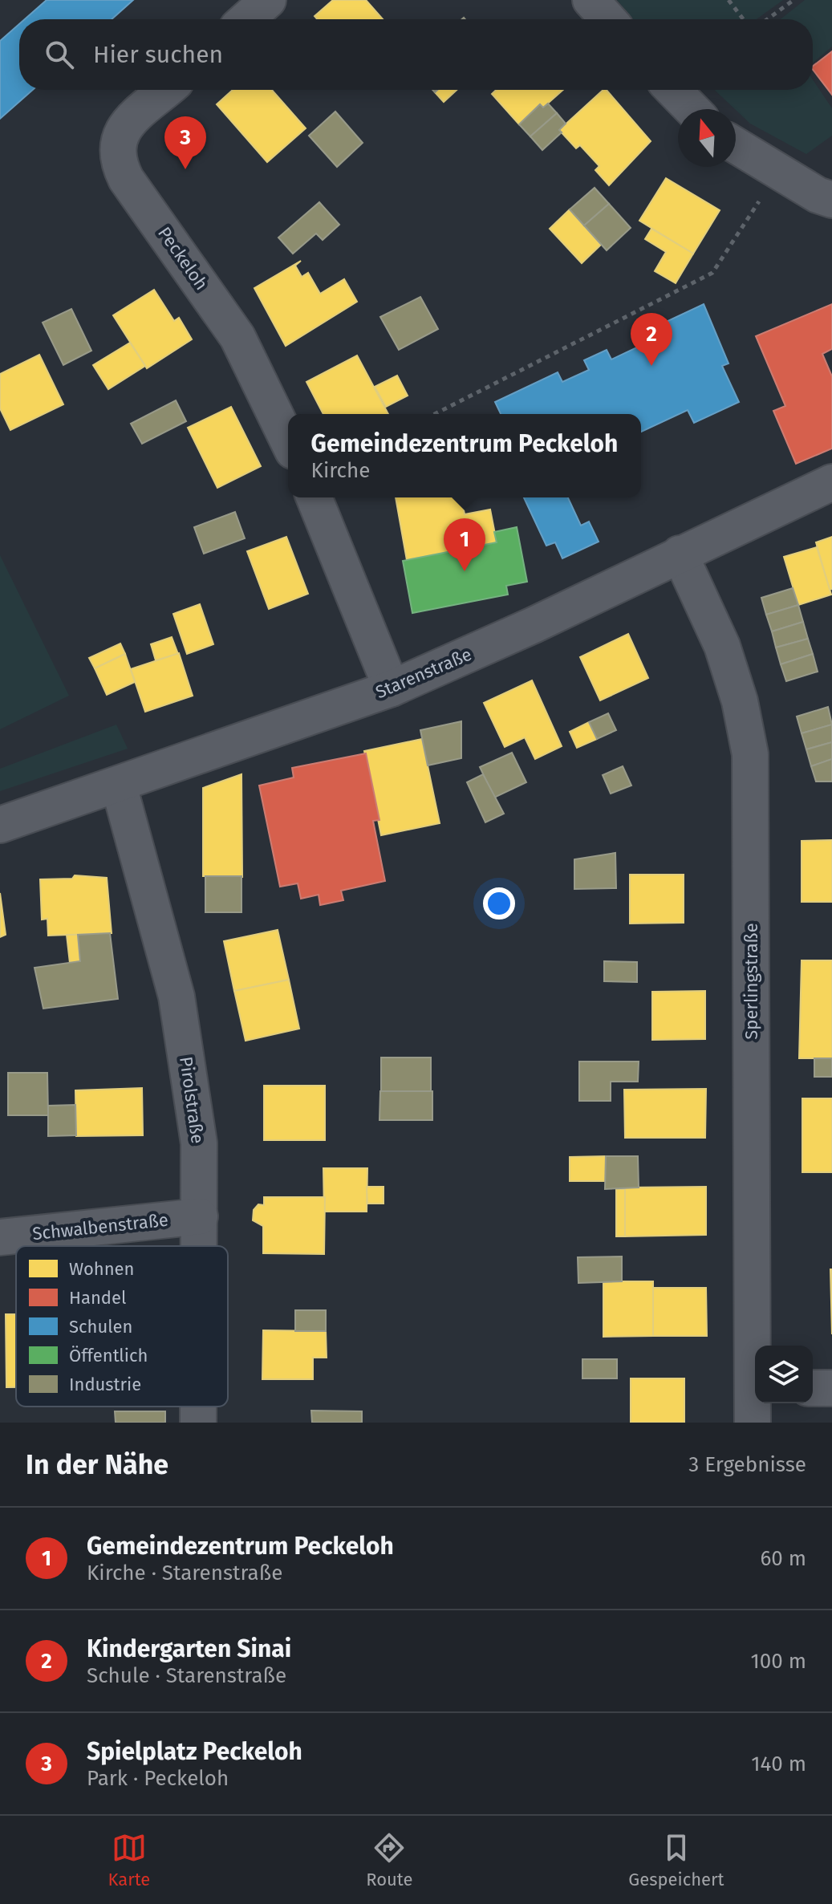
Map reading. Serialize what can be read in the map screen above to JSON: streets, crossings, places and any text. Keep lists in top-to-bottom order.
{
  "streets": {
    "street": [
      "Peckeloh",
      "Starenstraße",
      "Sperlingstraße",
      "Pirolstraße",
      "Schwalbenstraße"
    ]
  },
  "crossings": [
    ["Starenstraße", "Sperlingstraße"],
    ["Starenstraße", "Pirolstraße"],
    ["Pirolstraße", "Schwalbenstraße"]
  ],
  "legend": [
    "Wohnen",
    "Handel",
    "Schulen",
    "Öffentlich",
    "Industrie"
  ],
  "north": "top",
  "page": {
    "search": "Hier suchen",
    "pins": ["3", "2", "1"],
    "popup": ["Gemeindezentrum Peckeloh", "Kirche"],
    "heading": ["In der Nähe", "3 Ergebnisse"],
    "list": [
      {
        "mark": "1",
        "name": "Gemeindezentrum Peckeloh",
        "note": "Kirche · Starenstraße",
        "value": "60 m"
      },
      {
        "mark": "2",
        "name": "Kindergarten Sinai",
        "note": "Schule · Starenstraße",
        "value": "100 m"
      },
      {
        "mark": "3",
        "name": "Spielplatz Peckeloh",
        "note": "Park · Peckeloh",
        "value": "140 m"
      }
    ],
    "nav": ["Karte", "Route", "Gespeichert"]
  }
}
